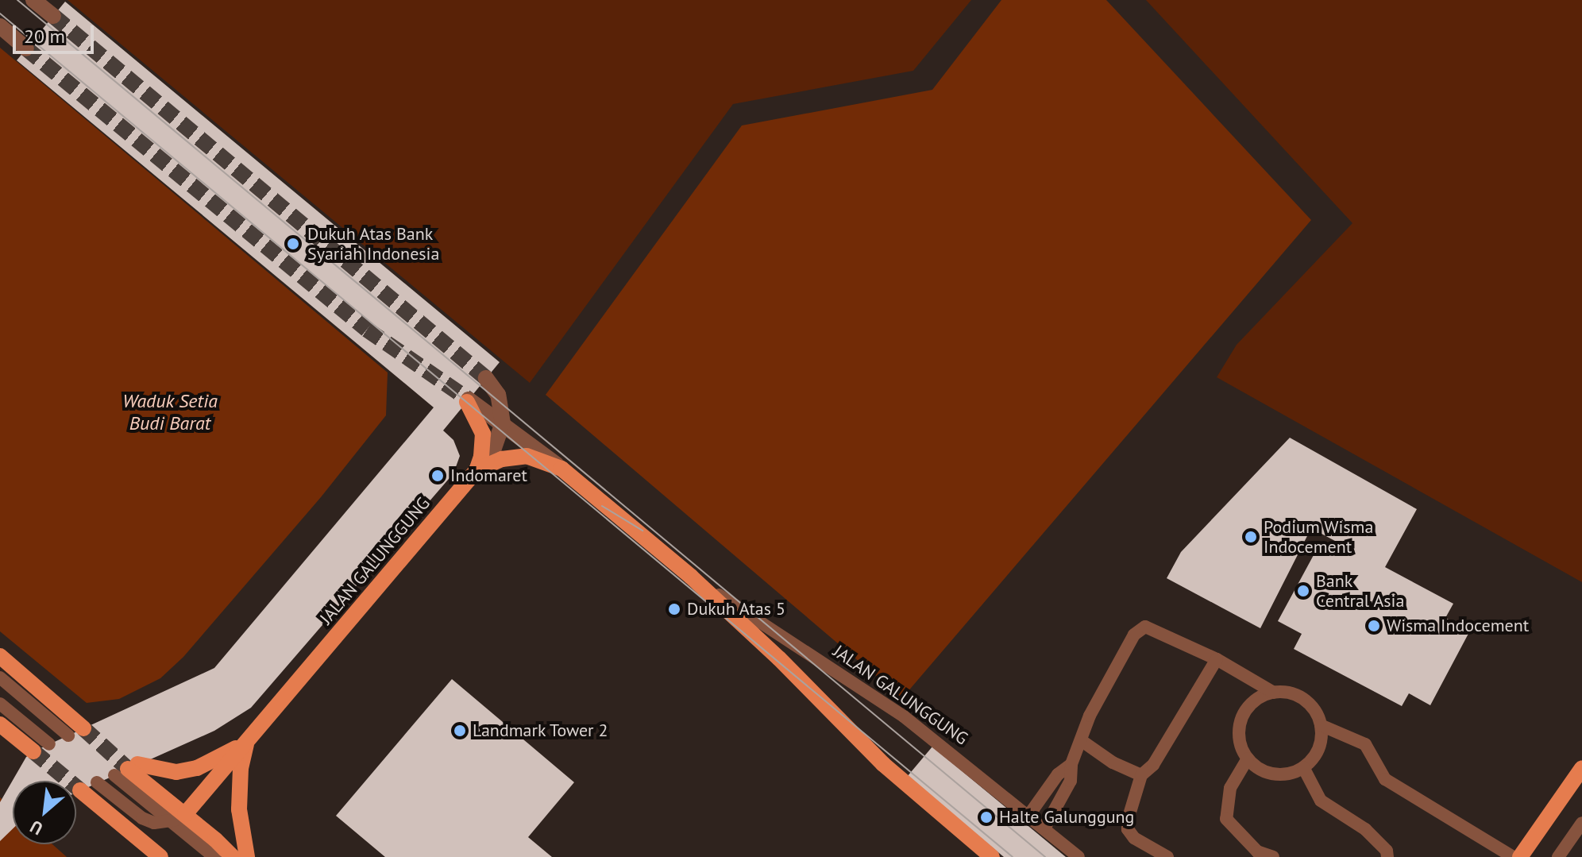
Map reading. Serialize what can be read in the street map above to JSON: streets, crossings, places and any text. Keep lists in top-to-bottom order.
{
  "streets": {
    "main road": ["JALAN GALUNGGUNG"]
  },
  "water": ["Waduk Setia Budi Barat"],
  "places": [
    "Dukuh Atas Bank Syariah Indonesia",
    "Indomaret",
    "Podium Wisma Indocement",
    "Bank Central Asia",
    "Dukuh Atas 5",
    "Wisma Indocement",
    "Landmark Tower 2",
    "Halte Galunggung"
  ],
  "scale_bar": "20 m",
  "north": "bottom left"
}
